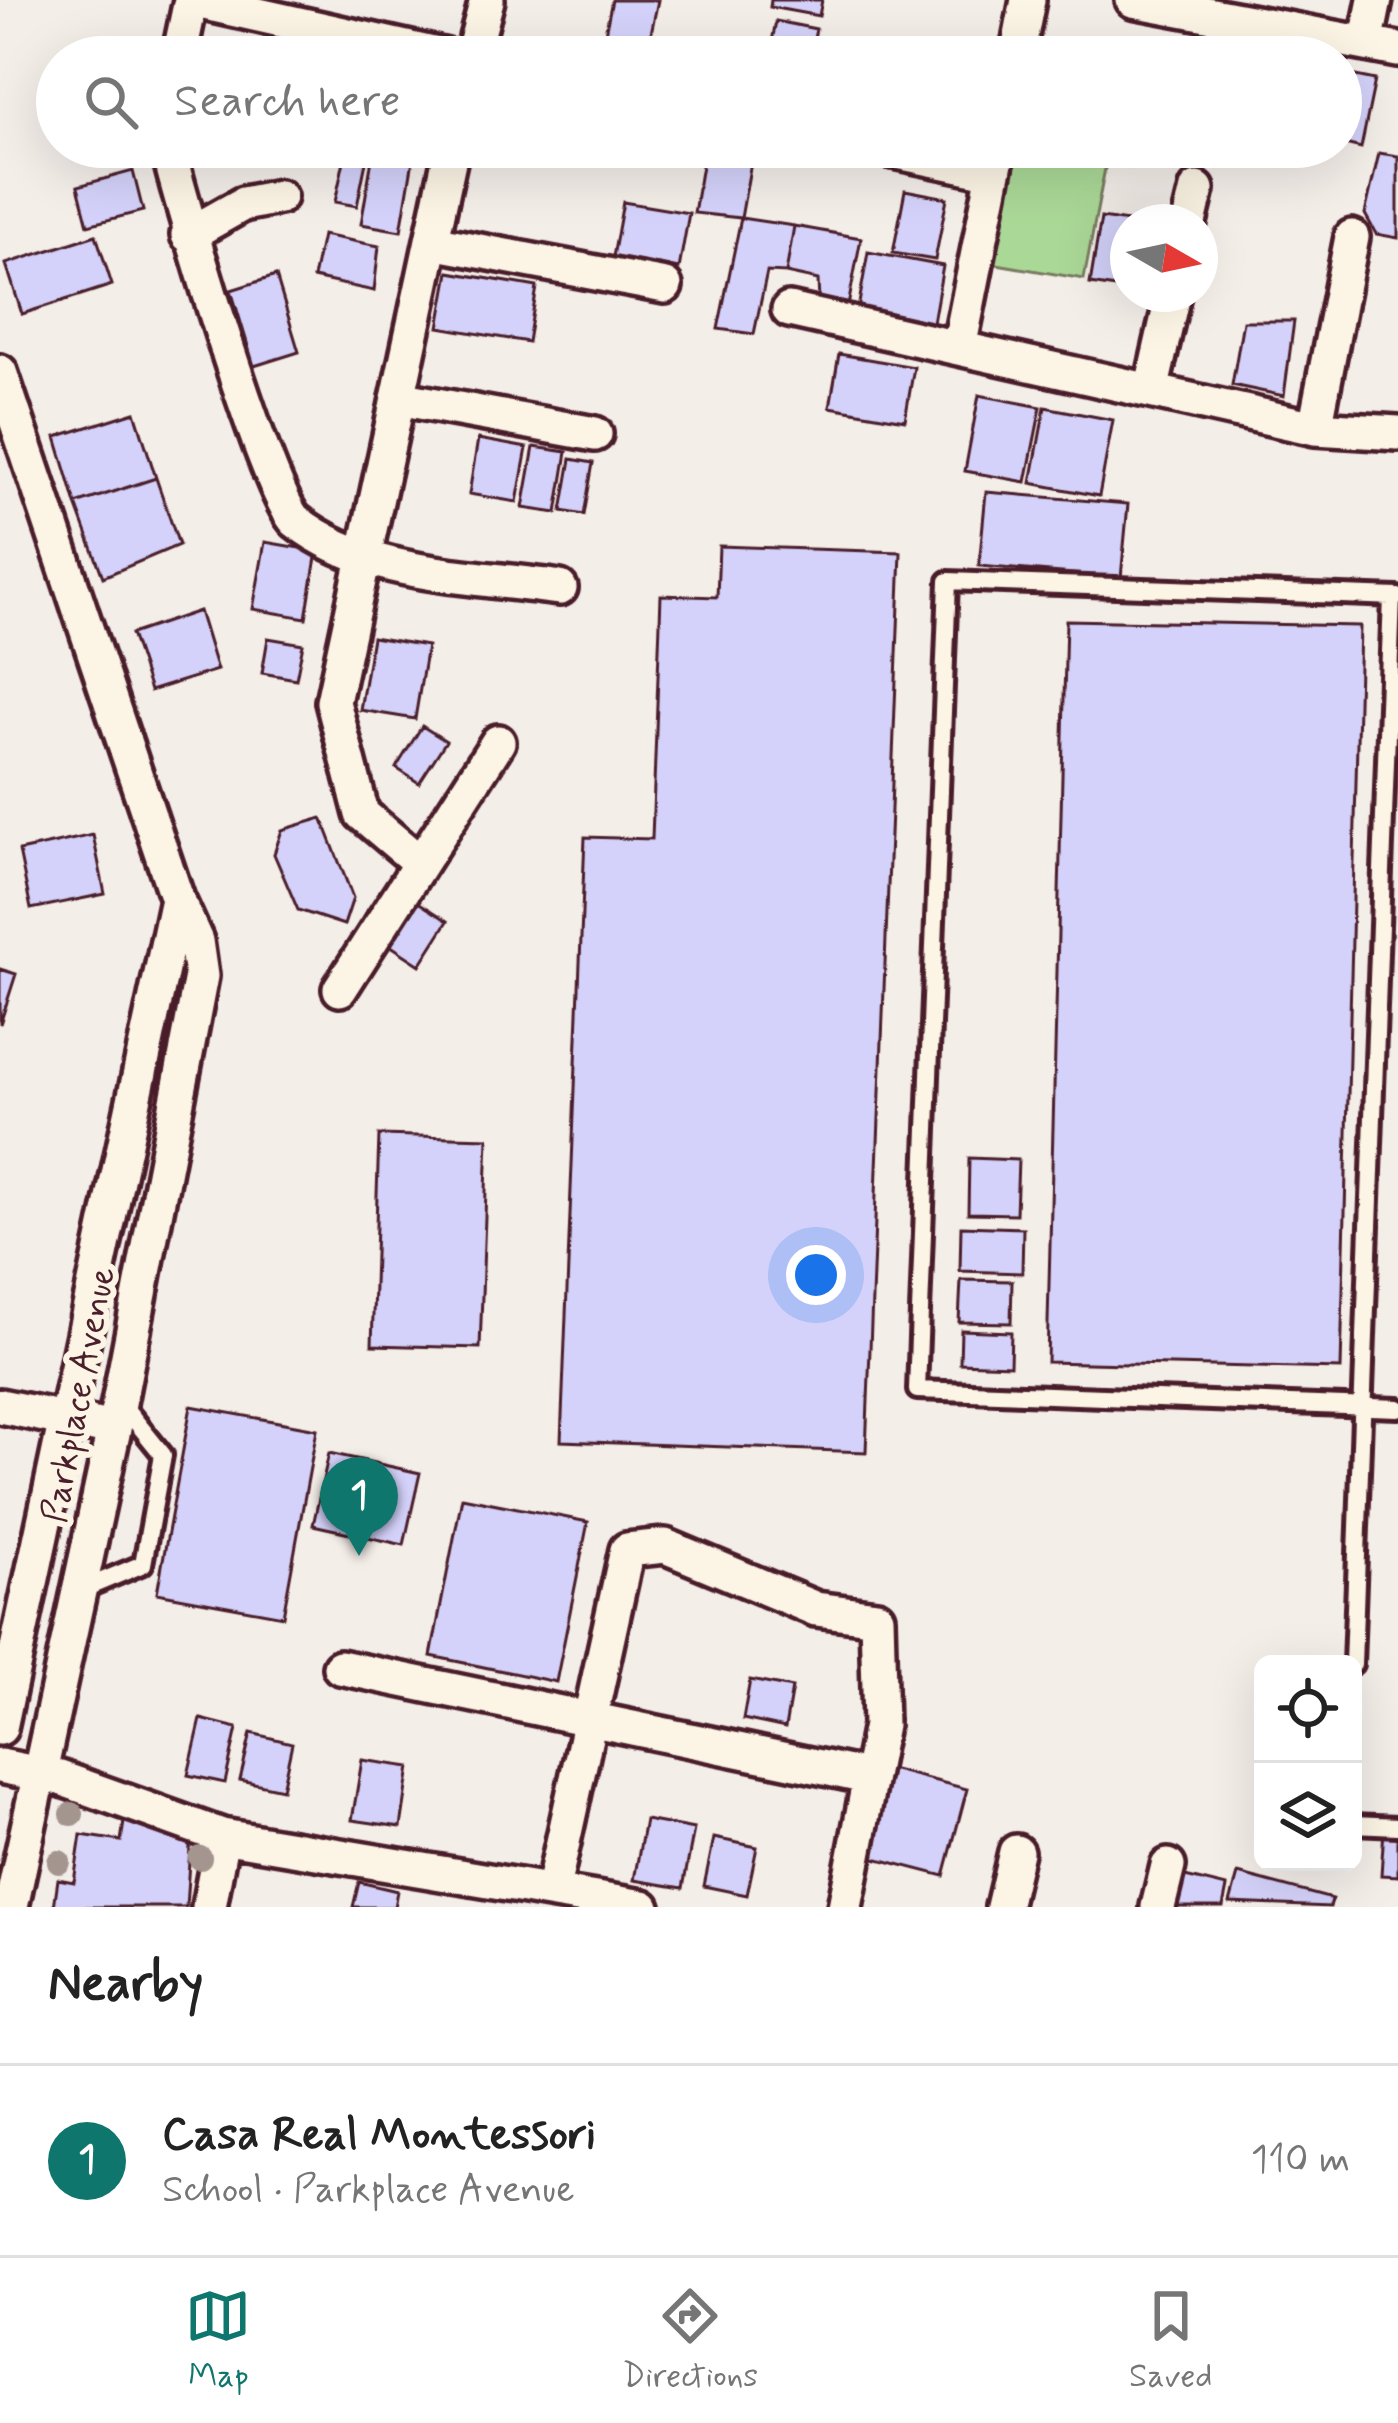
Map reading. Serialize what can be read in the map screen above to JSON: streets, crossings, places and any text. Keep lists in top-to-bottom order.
{
  "streets": {
    "street": ["Parkplace Avenue"]
  },
  "north": "right",
  "page": {
    "search": "Search here",
    "pins": "1",
    "heading": "Nearby",
    "list": [
      {
        "mark": "1",
        "name": "Casa Real Montessori",
        "note": "School · Parkplace Avenue",
        "value": "110 m"
      }
    ],
    "nav": ["Map", "Directions", "Saved"]
  }
}
